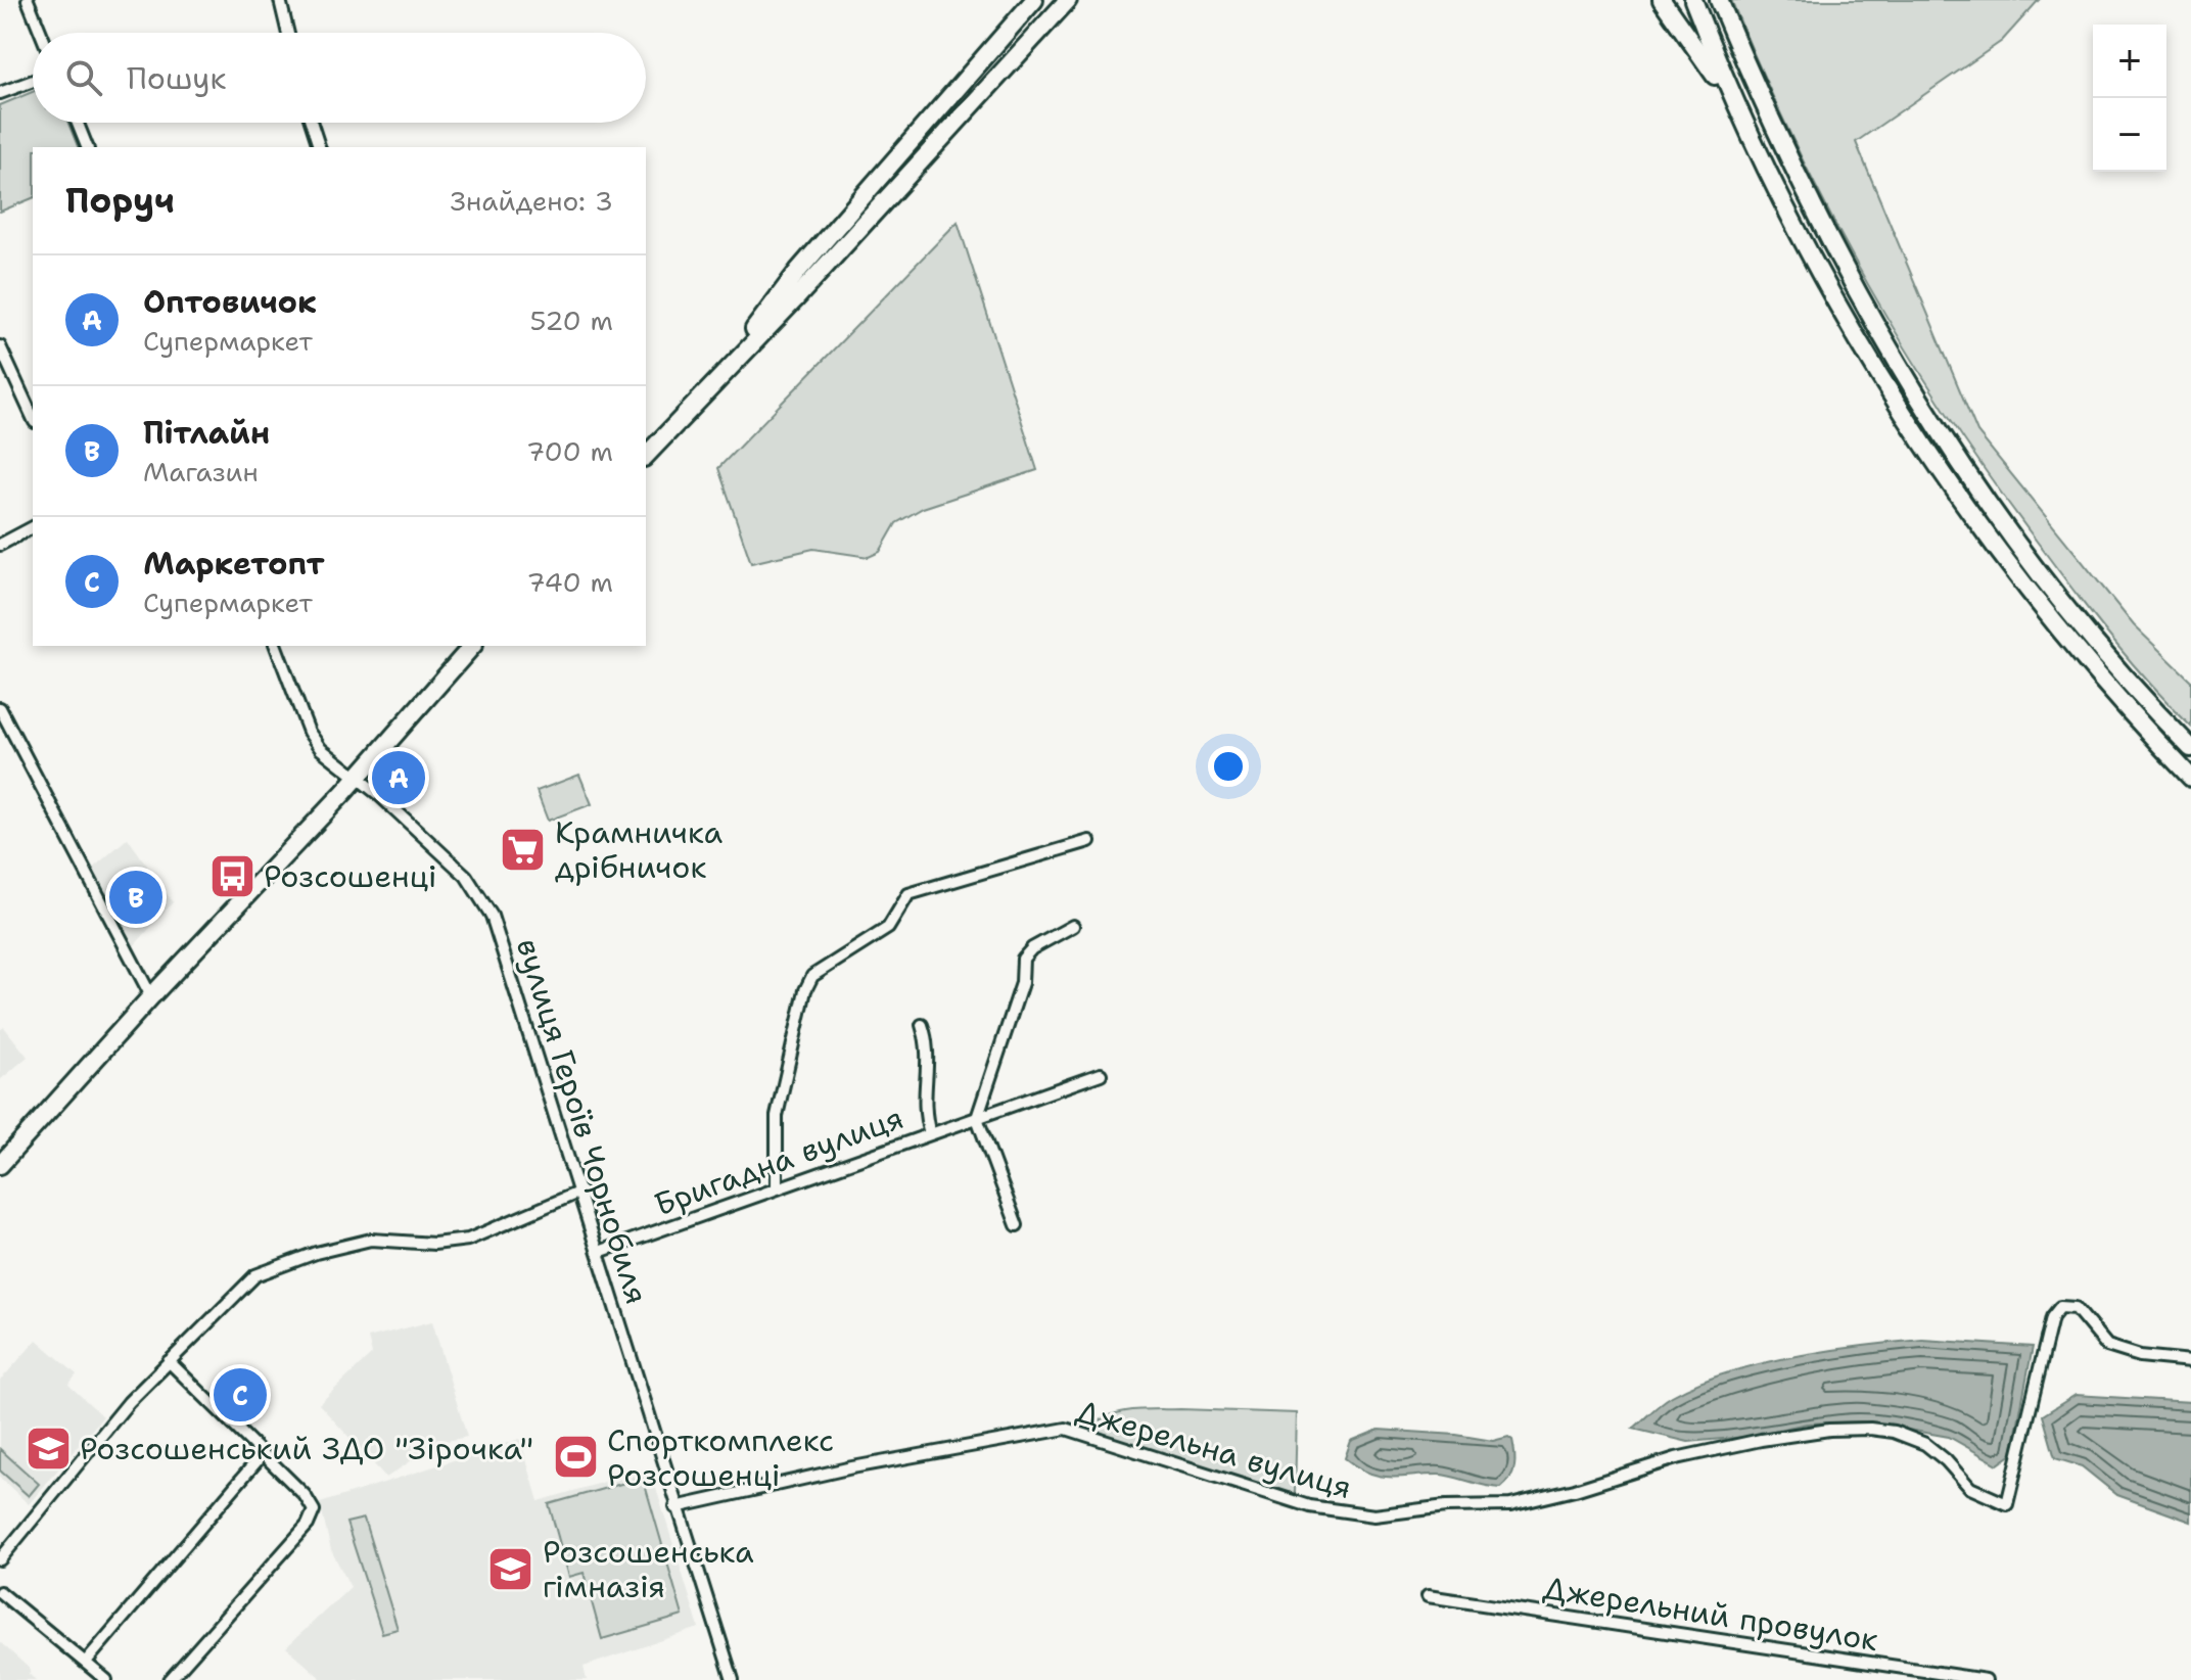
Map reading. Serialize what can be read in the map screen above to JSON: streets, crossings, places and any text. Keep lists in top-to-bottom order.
{
  "streets": {
    "street": [
      "вулиця Героїв Чорнобиля",
      "Бригадна вулиця",
      "Джерельна вулиця",
      "Джерельний провулок"
    ]
  },
  "crossings": [
    ["вулиця Героїв Чорнобиля", "Бригадна вулиця"],
    ["вулиця Героїв Чорнобиля", "Джерельна вулиця"]
  ],
  "places": {
    "supermarket": ["Крамничка дрібничок"],
    "bus stop": ["Розсошенці"],
    "school or university": ["Розсошенський ЗДО \"Зірочка\"", "Розсошенська гімназія"],
    "sports": ["Спорткомплекс Розсошенці"]
  },
  "page": {
    "map_buttons": ["+", "−"],
    "search": "Пошук",
    "heading": ["Поруч", "Знайдено: 3"],
    "list": [
      {
        "mark": "A",
        "name": "Оптовичок",
        "note": "Супермаркет",
        "value": "520 m"
      },
      {
        "mark": "B",
        "name": "Пітлайн",
        "note": "Магазин",
        "value": "700 m"
      },
      {
        "mark": "C",
        "name": "Маркетопт",
        "note": "Супермаркет",
        "value": "740 m"
      }
    ],
    "pins": ["A", "B", "C"]
  }
}
